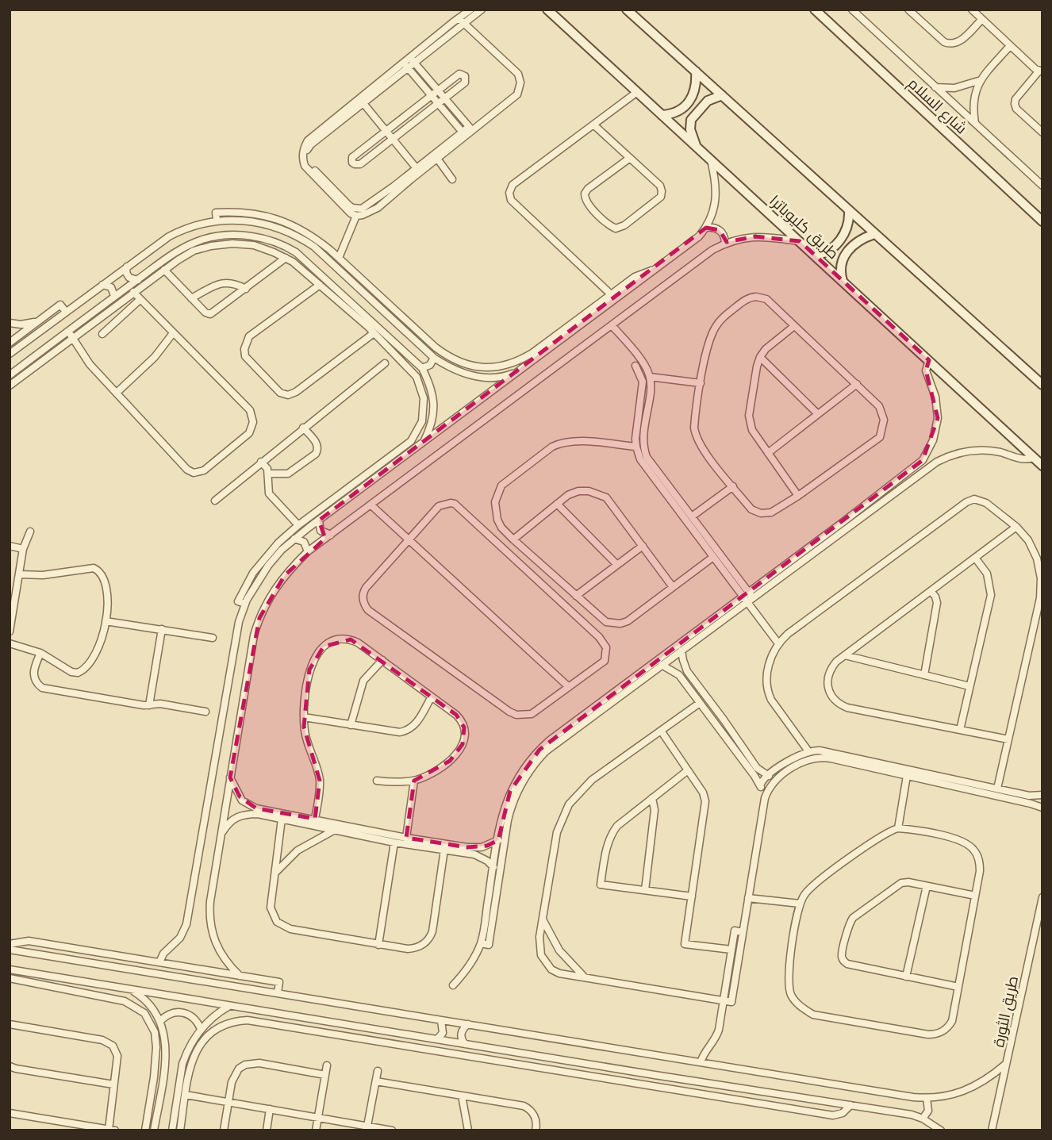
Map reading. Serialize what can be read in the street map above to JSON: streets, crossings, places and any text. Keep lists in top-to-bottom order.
{
  "streets": {
    "main road": ["شارع السلام", "طريق كليوباترا"],
    "street": ["طريق الثورة"]
  }
}
